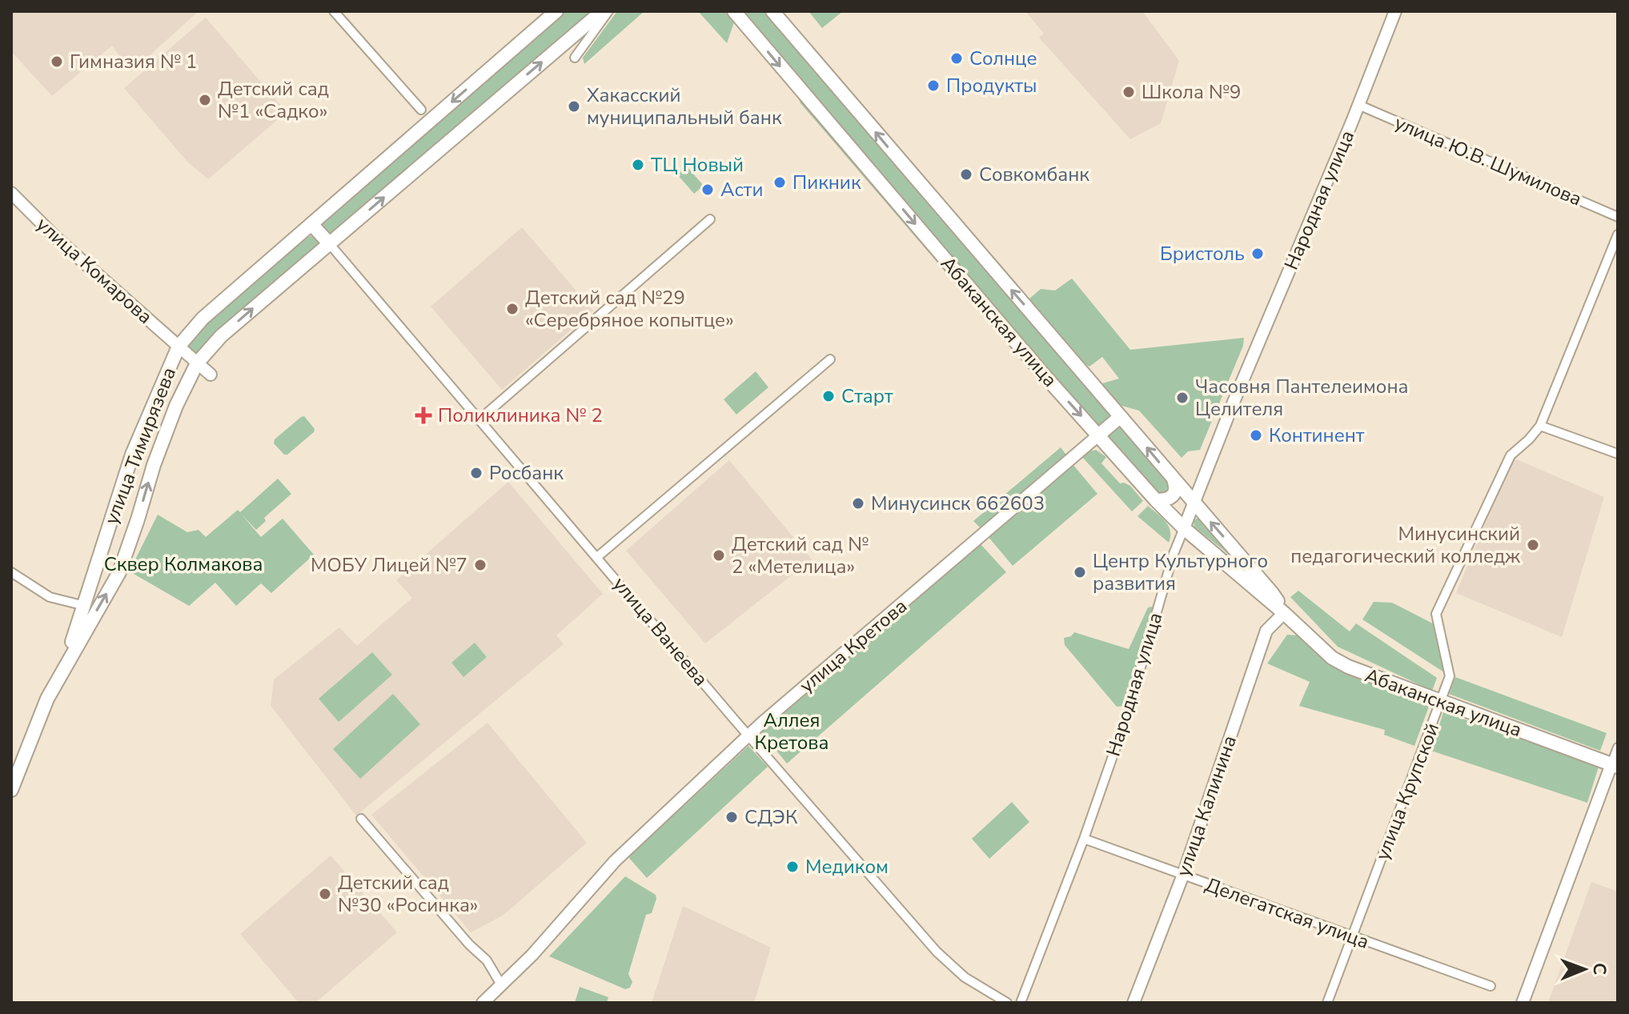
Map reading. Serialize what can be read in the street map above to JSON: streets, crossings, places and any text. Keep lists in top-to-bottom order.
{
  "streets": {
    "main road": ["Абаканская улица", "улица Тимирязева"],
    "street": [
      "улица Ю.В. Шумилова",
      "Народная улица",
      "улица Комарова",
      "улица Ванеева",
      "улица Кретова",
      "улица Крупской",
      "улица Калинина",
      "Делегатская улица"
    ]
  },
  "crossings": [
    ["улица Ю.В. Шумилова", "Народная улица"],
    ["Народная улица", "Абаканская улица"],
    ["Народная улица", "Делегатская улица"],
    ["улица Комарова", "улица Тимирязева"],
    ["Абаканская улица", "улица Кретова"],
    ["Абаканская улица", "улица Крупской"],
    ["Абаканская улица", "улица Калинина"],
    ["улица Тимирязева", "улица Ванеева"],
    ["улица Ванеева", "улица Кретова"],
    ["улица Крупской", "Делегатская улица"],
    ["улица Калинина", "Делегатская улица"]
  ],
  "parks": ["Сквер Колмакова", "Аллея Кретова"],
  "places": {
    "other": [
      "Солнце",
      "Гимназия № 1",
      "Продукты",
      "Школа №9",
      "Детский сад №1 «Cадко»",
      "Хакасский муниципальный банк",
      "ТЦ Новый",
      "Совкомбанк",
      "Пикник",
      "Асти",
      "Бристоль",
      "Детский сад №29 «Серебряное копытце»",
      "Старт",
      "Часовня Пантелеимона Целителя",
      "Континент",
      "Росбанк",
      "Минусинск 662603",
      "Минусинский педагогический колледж",
      "Детский сад № 2 «Метелица»",
      "МОБУ Лицей №7",
      "Центр Культурного развития",
      "СДЭК",
      "Медиком",
      "Детский сад №30 «Росинка»"
    ],
    "health": ["Поликлиника № 2"]
  },
  "north": "right"
}
